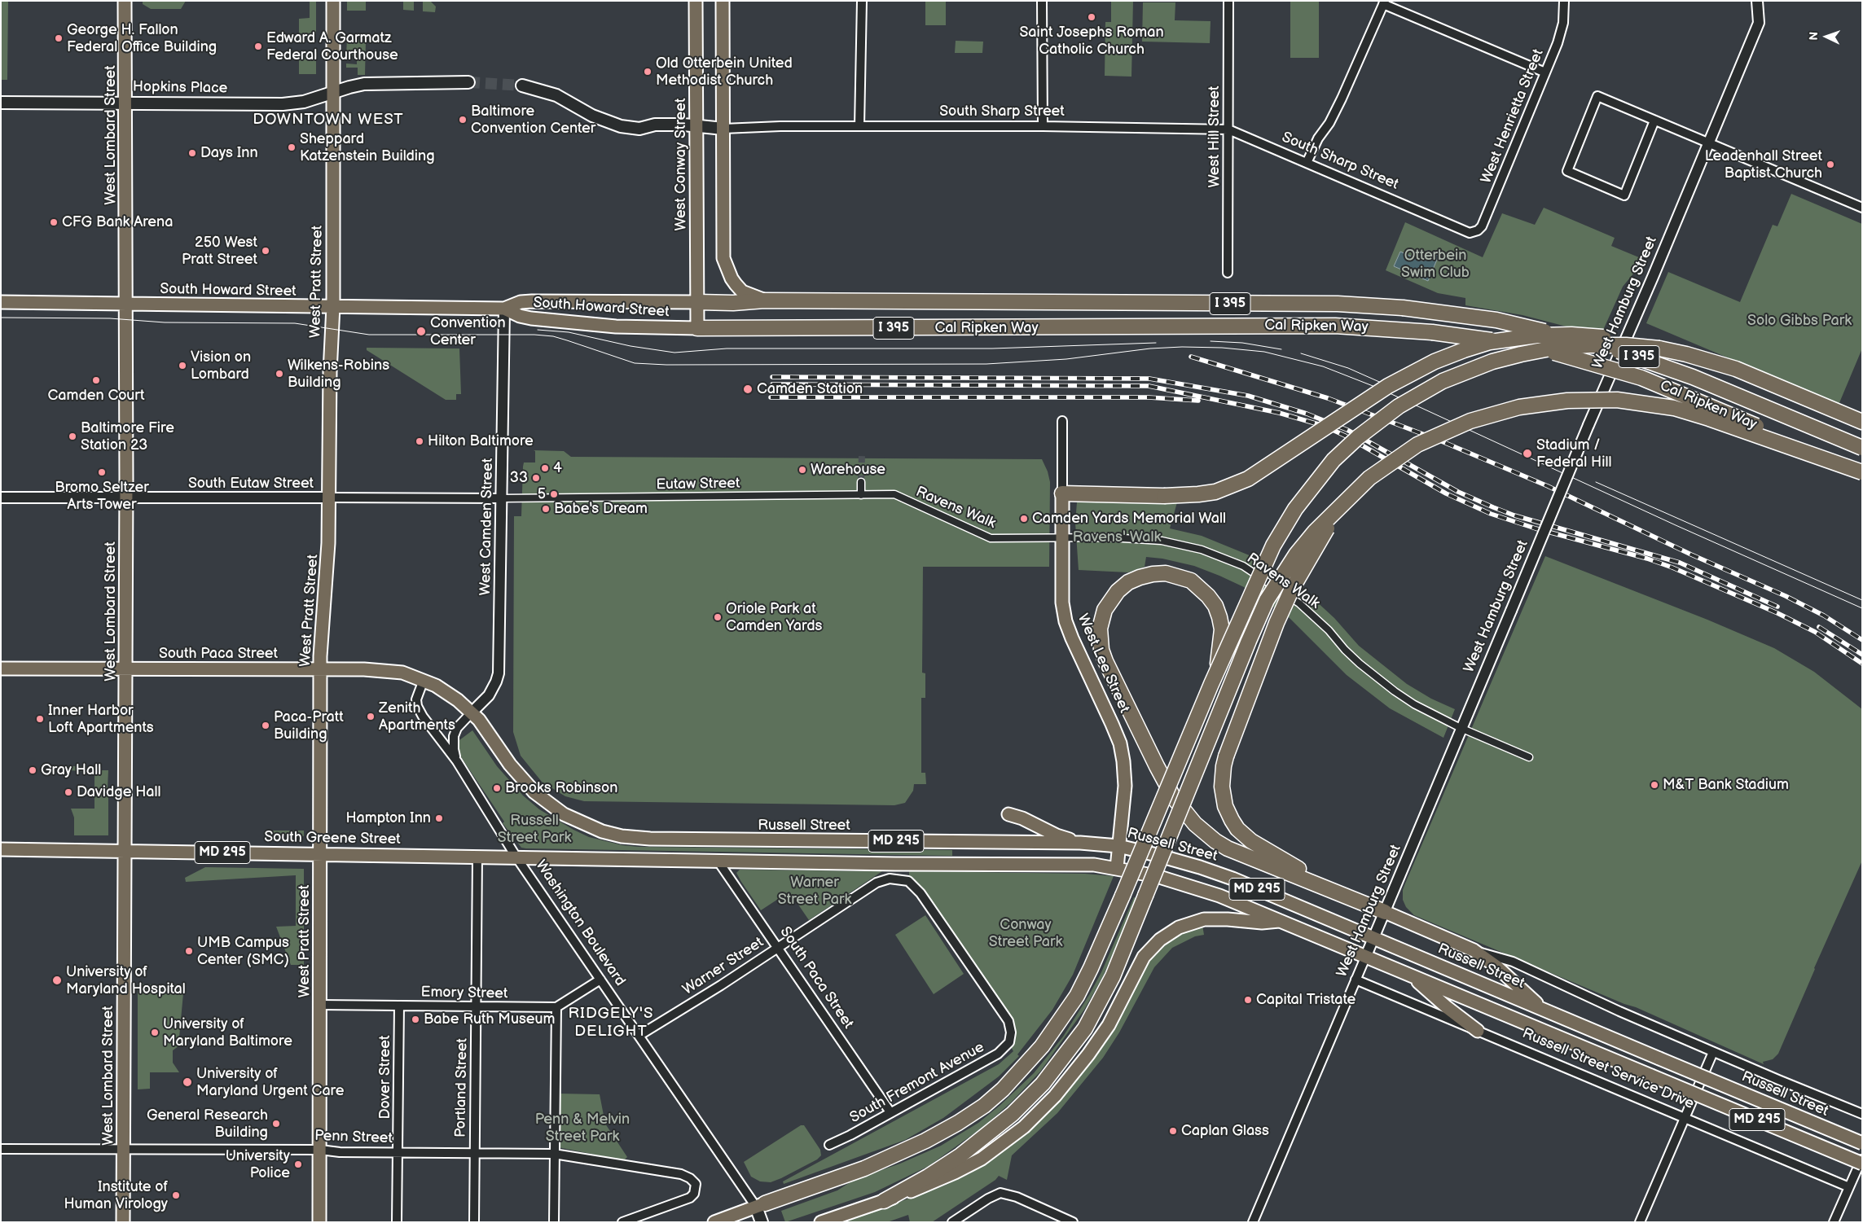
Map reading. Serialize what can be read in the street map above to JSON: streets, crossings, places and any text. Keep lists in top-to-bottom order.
{
  "streets": {
    "highway": ["I 395", "Cal Ripken Way"],
    "main road": [
      "Hopkins Place",
      "South Sharp Street",
      "West Lombard Street",
      "West Conway Street",
      "West Pratt Street",
      "South Howard Street",
      "South Paca Street",
      "West Lee Street",
      "Russell Street",
      "South Greene Street",
      "MD 295",
      "Washington Boulevard"
    ],
    "street": [
      "West Henrietta Street",
      "West Hill Street",
      "West Hamburg Street",
      "South Eutaw Street",
      "Eutaw Street",
      "Ravens Walk",
      "West Camden Street",
      "Warner Street",
      "Emory Street",
      "Russell Street Service Drive",
      "Dover Street",
      "South Fremont Avenue",
      "Portland Street",
      "Penn Street"
    ]
  },
  "crossings": [
    ["Hopkins Place", "West Lombard Street"],
    ["Hopkins Place", "West Pratt Street"],
    ["South Sharp Street", "West Henrietta Street"],
    ["South Sharp Street", "West Hill Street"],
    ["South Sharp Street", "West Conway Street"],
    ["West Lombard Street", "South Howard Street"],
    ["West Lombard Street", "South Eutaw Street"],
    ["West Lombard Street", "South Paca Street"],
    ["West Lombard Street", "South Greene Street"],
    ["West Lombard Street", "Penn Street"],
    ["West Conway Street", "South Howard Street"],
    ["West Conway Street", "Cal Ripken Way"],
    ["West Pratt Street", "South Howard Street"],
    ["West Pratt Street", "South Eutaw Street"],
    ["West Pratt Street", "South Paca Street"],
    ["West Pratt Street", "South Greene Street"],
    ["West Pratt Street", "Emory Street"],
    ["West Pratt Street", "Penn Street"],
    ["South Howard Street", "Cal Ripken Way"],
    ["South Howard Street", "West Camden Street"],
    ["West Hamburg Street", "Ravens Walk"],
    ["West Hamburg Street", "Russell Street"],
    ["West Hamburg Street", "MD 295"],
    ["West Hamburg Street", "Russell Street Service Drive"],
    ["South Eutaw Street", "Eutaw Street"],
    ["South Eutaw Street", "West Camden Street"],
    ["Eutaw Street", "Ravens Walk"],
    ["Eutaw Street", "West Camden Street"],
    ["Ravens Walk", "West Lee Street"],
    ["West Camden Street", "South Paca Street"],
    ["West Camden Street", "Russell Street"],
    ["West Camden Street", "Washington Boulevard"],
    ["South Paca Street", "Russell Street"],
    ["South Paca Street", "MD 295"],
    ["South Paca Street", "Washington Boulevard"],
    ["South Paca Street", "Warner Street"],
    ["South Paca Street", "South Fremont Avenue"],
    ["West Lee Street", "Russell Street"],
    ["West Lee Street", "MD 295"],
    ["Russell Street", "Washington Boulevard"],
    ["South Greene Street", "MD 295"],
    ["South Greene Street", "Washington Boulevard"],
    ["South Greene Street", "Portland Street"],
    ["MD 295", "Washington Boulevard"],
    ["Washington Boulevard", "Warner Street"],
    ["Warner Street", "South Fremont Avenue"],
    ["Emory Street", "Dover Street"],
    ["Emory Street", "Portland Street"],
    ["Dover Street", "Penn Street"],
    ["Portland Street", "Penn Street"]
  ],
  "districts": ["DOWNTOWN WEST", "RIDGELY'S DELIGHT"],
  "parks": [
    "Otterbein Swim Club",
    "Solo Gibbs Park",
    "Ravens' Walk",
    "Russell Street Park",
    "Warner Street Park",
    "Conway Street Park",
    "Penn & Melvin Street Park"
  ],
  "places": [
    "Saint Josephs Roman Catholic Church",
    "George H. Fallon Federal Office Building",
    "Edward A. Garmatz Federal Courthouse",
    "Old Otterbein United Methodist Church",
    "Baltimore Convention Center",
    "Sheppard Katzenstein Building",
    "Days Inn",
    "Leadenhall Street Baptist Church",
    "CFG Bank Arena",
    "250 West Pratt Street",
    "Convention Center",
    "Vision on Lombard",
    "Wilkens-Robins Building",
    "Camden Court",
    "Camden Station",
    "Baltimore Fire Station 23",
    "Hilton Baltimore",
    "Stadium / Federal Hill",
    "4",
    "Warehouse",
    "Bromo Seltzer Arts Tower",
    "33",
    "5",
    "Babe's Dream",
    "Camden Yards Memorial Wall",
    "Oriole Park at Camden Yards",
    "Zenith Apartments",
    "Inner Harbor Loft Apartments",
    "Paca-Pratt Building",
    "Gray Hall",
    "M&T Bank Stadium",
    "Brooks Robinson",
    "Davidge Hall",
    "Hampton Inn",
    "UMB Campus Center (SMC)",
    "University of Maryland Hospital",
    "Capital Tristate",
    "Babe Ruth Museum",
    "University of Maryland Baltimore",
    "University of Maryland Urgent Care",
    "General Research Building",
    "Caplan Glass",
    "University Police",
    "Institute of Human Virology"
  ],
  "north": "left"
}
